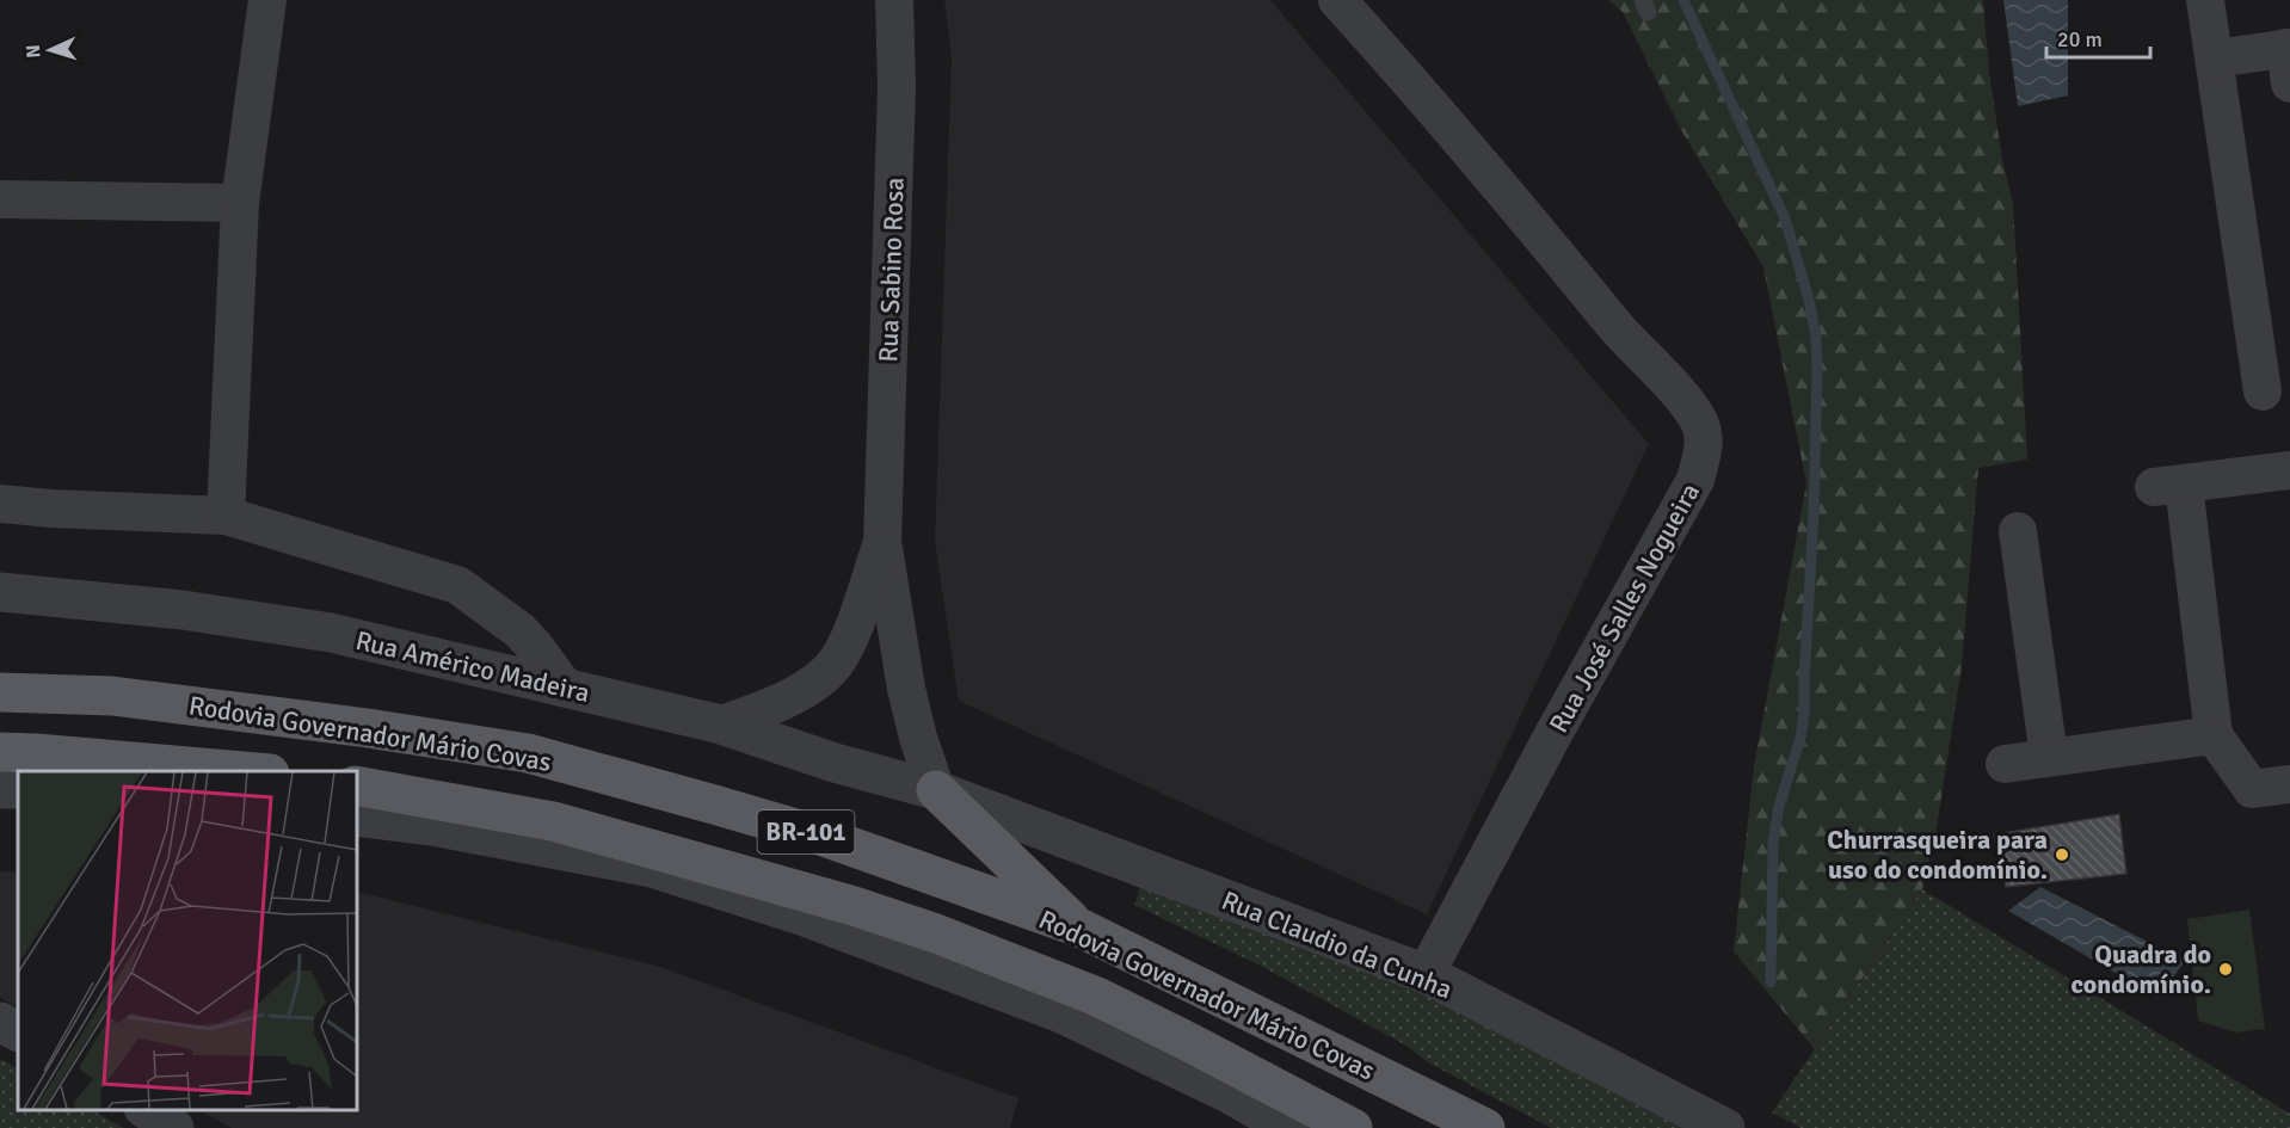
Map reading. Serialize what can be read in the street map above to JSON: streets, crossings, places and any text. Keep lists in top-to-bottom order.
{
  "streets": {
    "main road": ["Rodovia Governador Mário Covas", "BR-101"],
    "street": [
      "Rua Sabino Rosa",
      "Rua José Salles Nogueira",
      "Rua Américo Madeira",
      "Rua Claudio da Cunha"
    ]
  },
  "crossings": [
    ["Rua Sabino Rosa", "Rua Américo Madeira"],
    ["Rua Sabino Rosa", "Rua Claudio da Cunha"],
    ["Rua José Salles Nogueira", "Rua Claudio da Cunha"],
    ["Rua Américo Madeira", "Rua Claudio da Cunha"]
  ],
  "places": ["Churrasqueira para uso do condomínio.", "Quadra do condomínio."],
  "scale_bar": "20 m",
  "north": "left"
}
